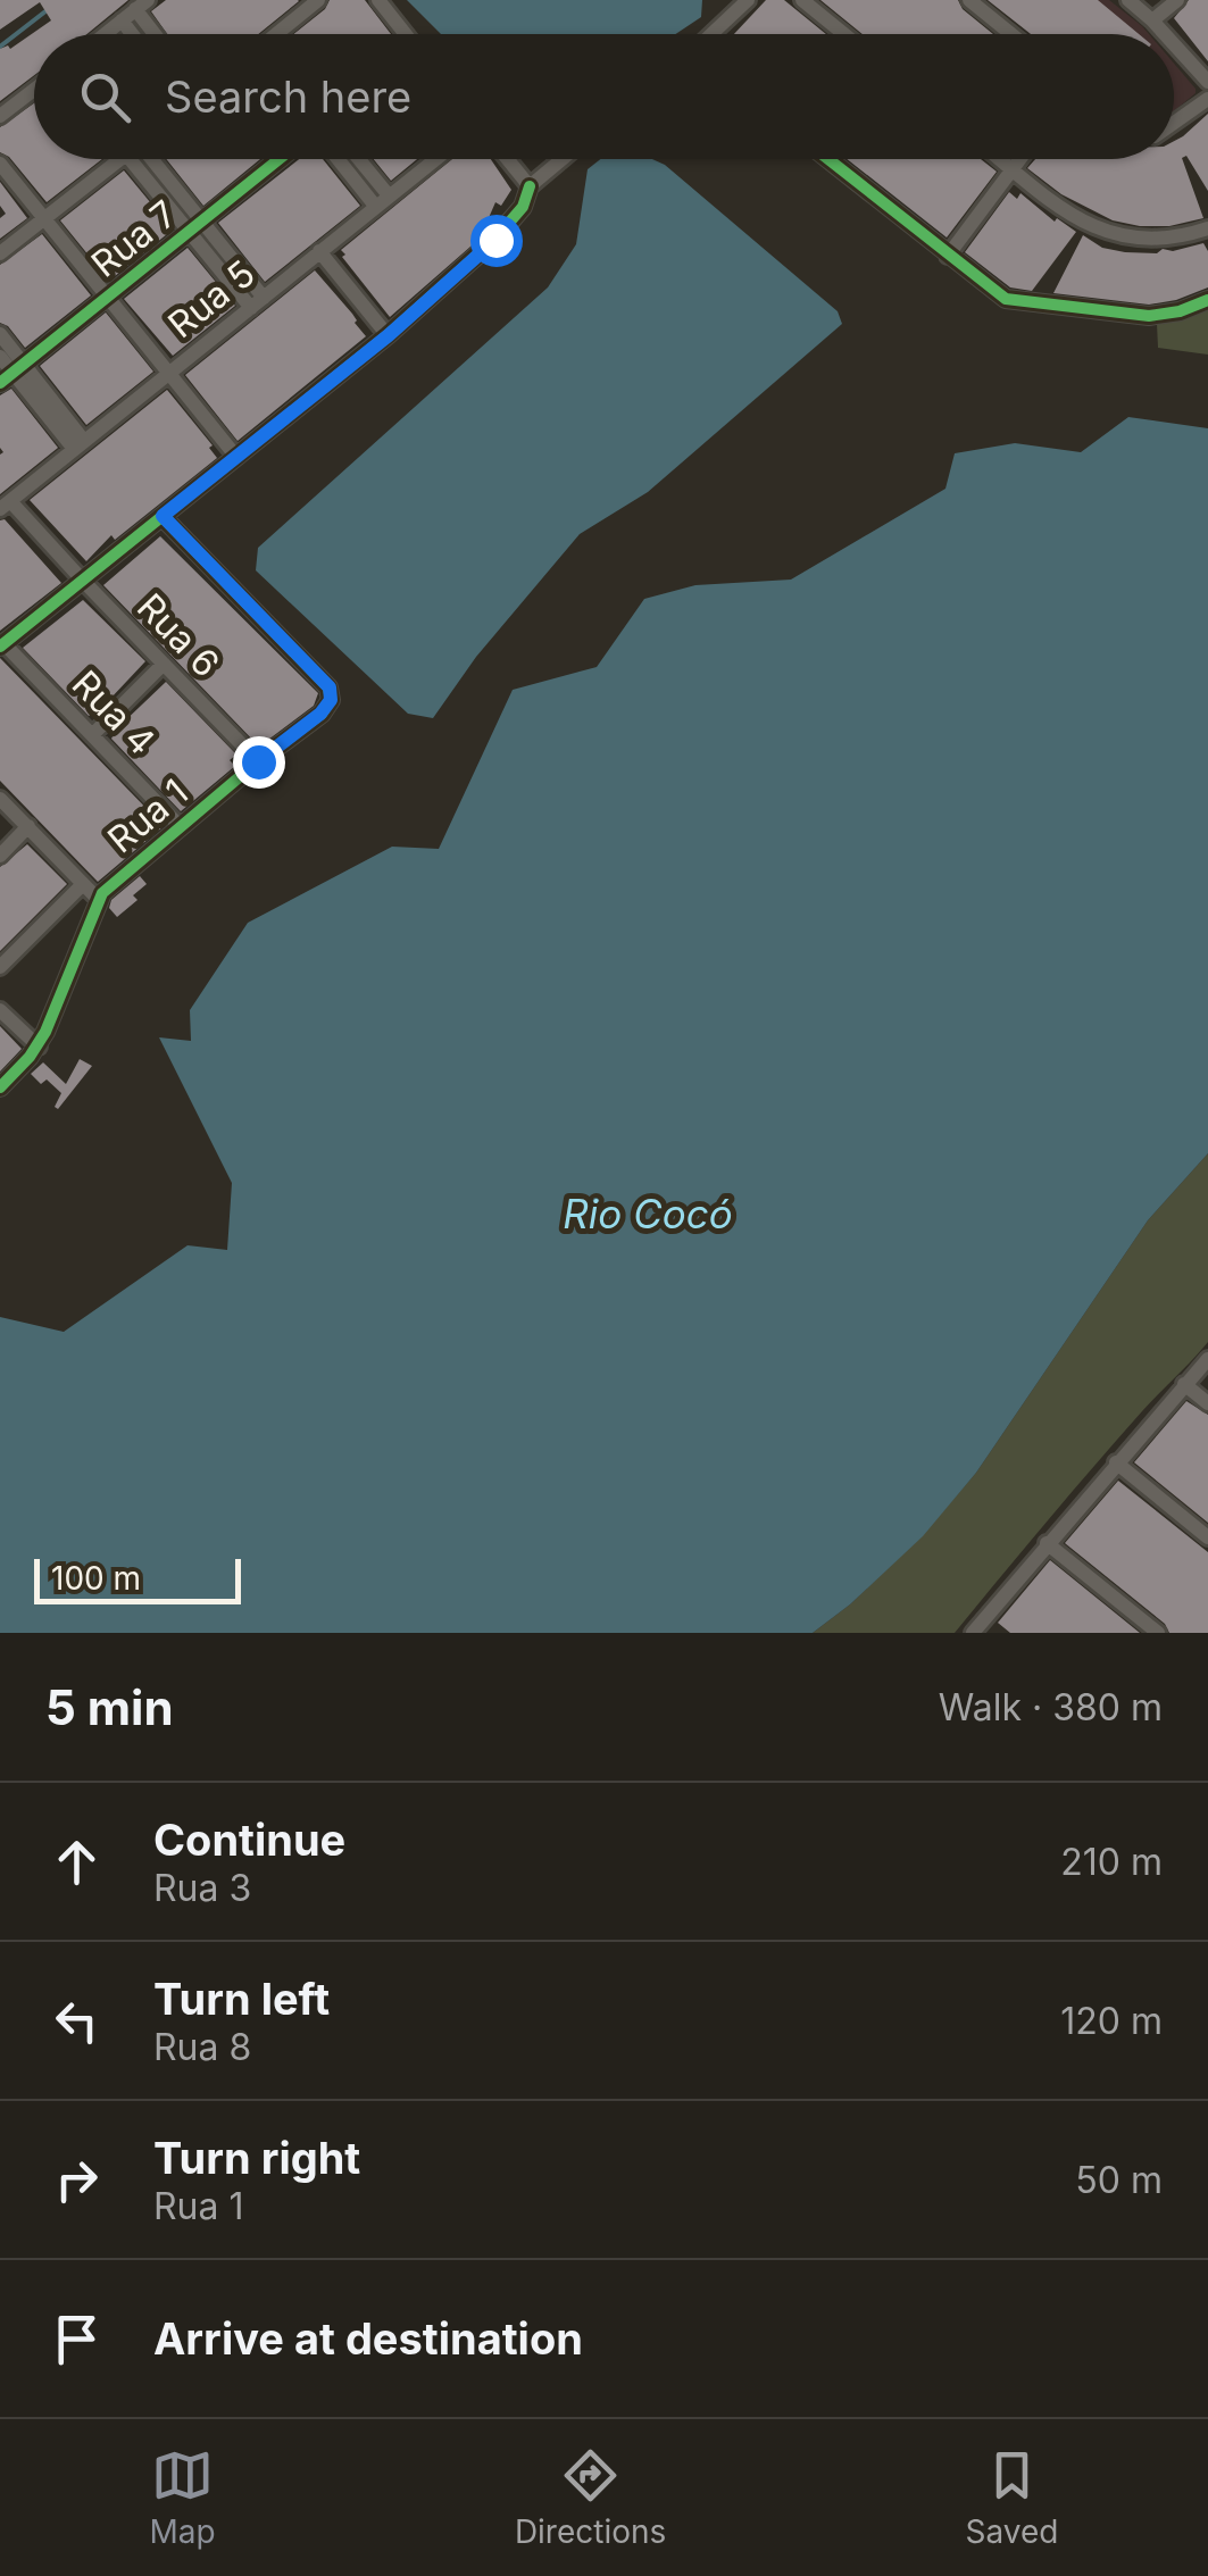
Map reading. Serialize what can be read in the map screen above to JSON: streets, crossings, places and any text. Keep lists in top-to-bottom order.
{
  "streets": {
    "street": [
      "Rua 7",
      "Rua 5",
      "Rua 6",
      "Rua 4",
      "Rua 1"
    ]
  },
  "crossings": [
    ["Rua 5", "Rua 6"],
    ["Rua 6", "Rua 1"],
    ["Rua 4", "Rua 1"]
  ],
  "water": ["Rio Cocó"],
  "scale_bar": "100 m",
  "page": {
    "search": "Search here",
    "scale": "100 m",
    "heading": ["5 min", "Walk · 380 m"],
    "list": [
      ["Continue", "Rua 3", "210 m"],
      ["Turn left", "Rua 8", "120 m"],
      ["Turn right", "Rua 1", "50 m"],
      "Arrive at destination"
    ],
    "nav": ["Map", "Directions", "Saved"]
  }
}
